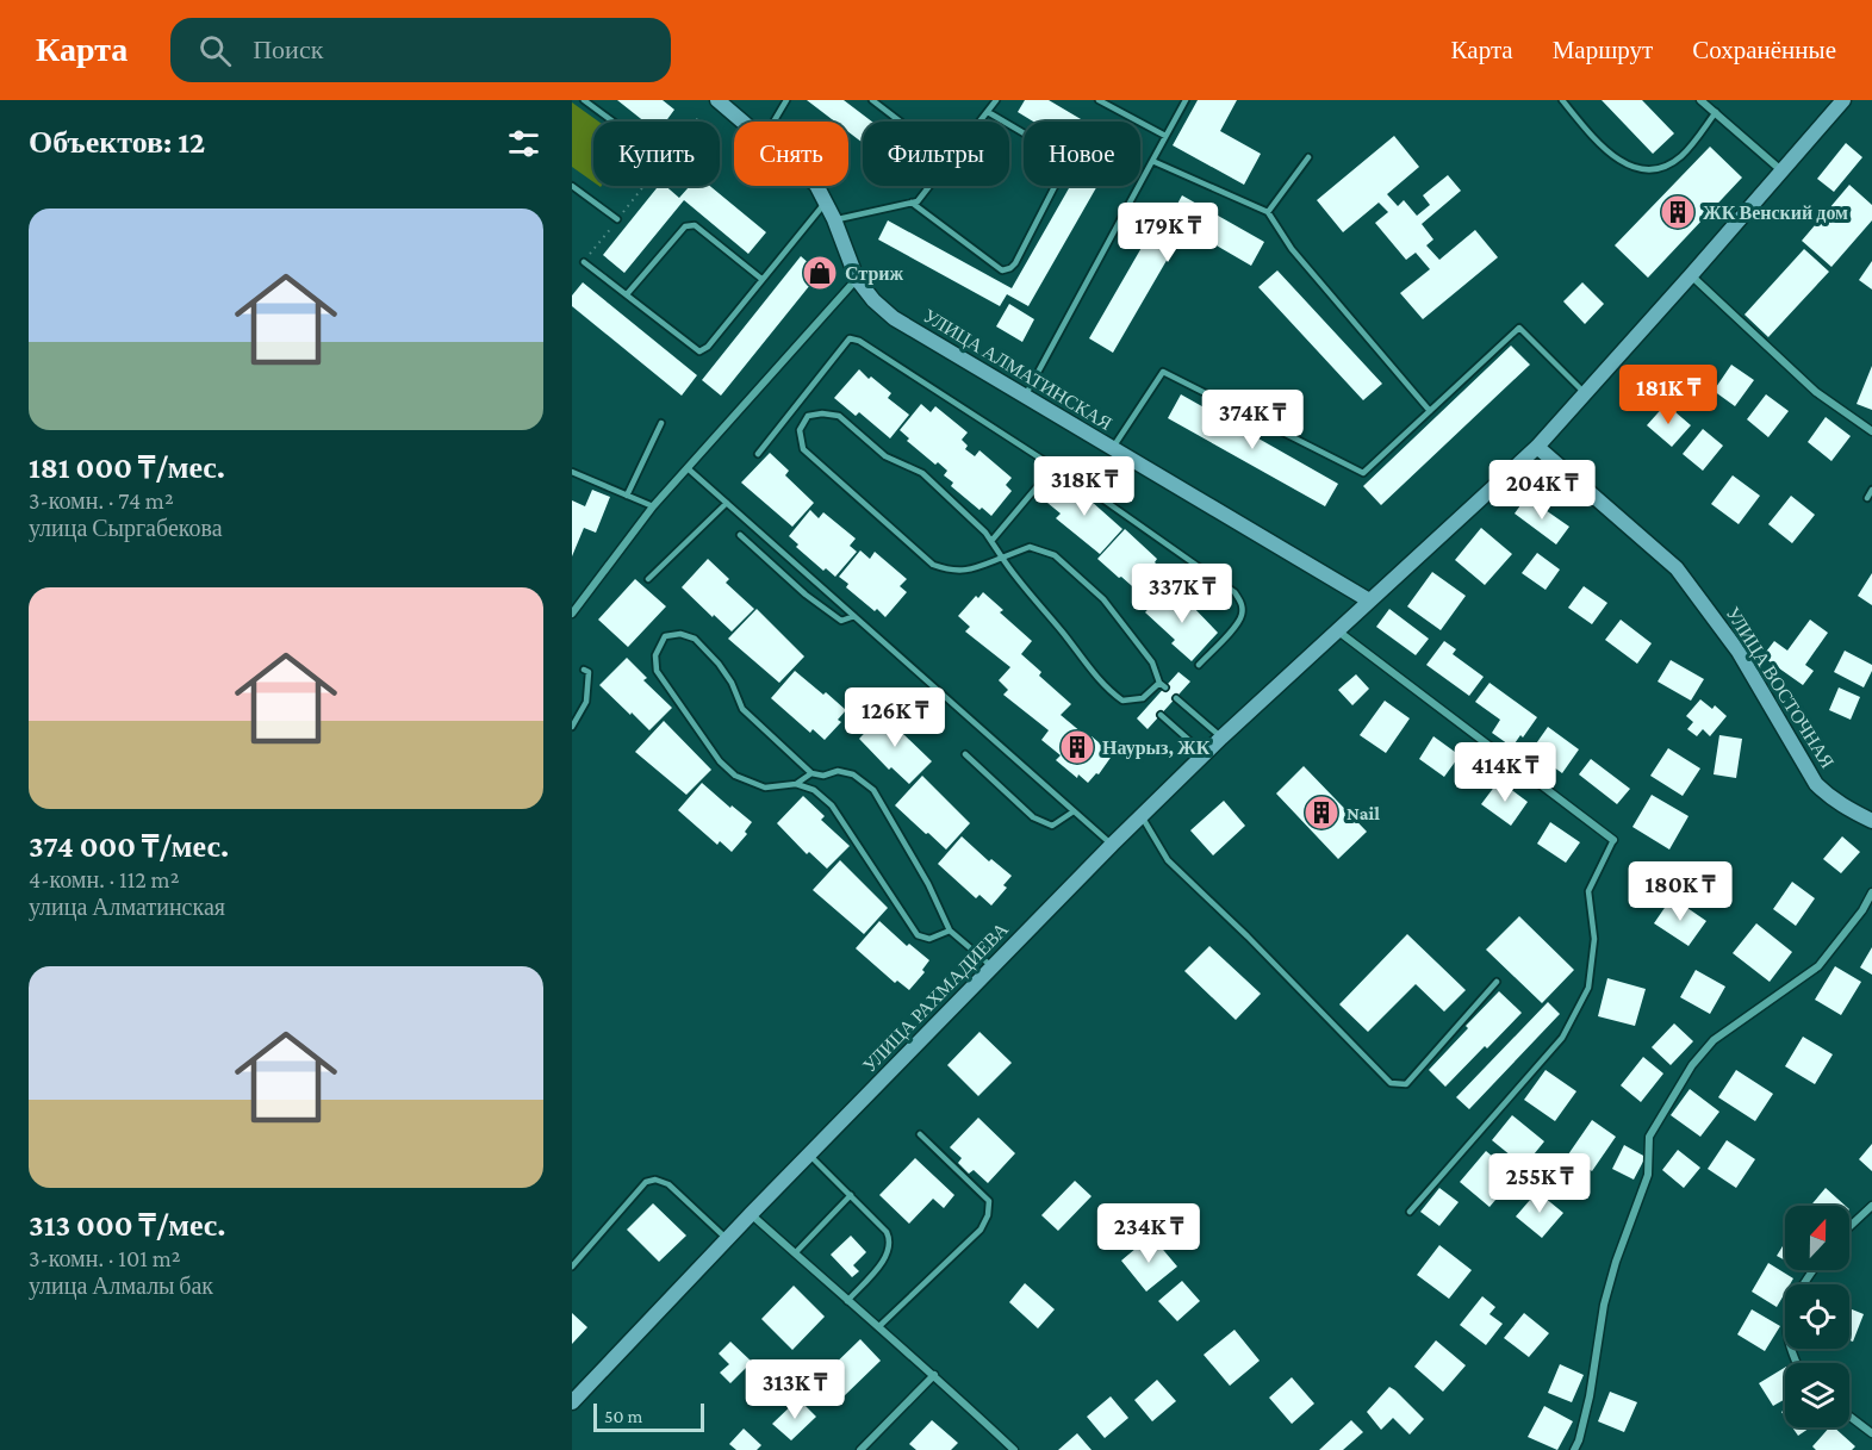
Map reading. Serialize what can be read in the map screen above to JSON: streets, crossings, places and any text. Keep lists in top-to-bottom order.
{
  "streets": {
    "street": ["УЛИЦА АЛМАТИНСКАЯ", "УЛИЦА ВОСТОЧНАЯ", "УЛИЦА РАХМАДИЕВА"]
  },
  "crossings": [
    ["УЛИЦА АЛМАТИНСКАЯ", "УЛИЦА РАХМАДИЕВА"],
    ["УЛИЦА ВОСТОЧНАЯ", "УЛИЦА РАХМАДИЕВА"]
  ],
  "places": {
    "building": ["ЖК Венский дом", "Наурыз, ЖК", "Nail"],
    "shop": ["Стриж"]
  },
  "scale_bar": "50 m",
  "north": "top",
  "page": {
    "header": "Карта",
    "search": "Поиск",
    "nav": ["Карта", "Маршрут", "Сохранённые"],
    "heading": "Объектов: 12",
    "chip": [
      "Купить",
      "Снять",
      "Фильтры",
      "Новое"
    ],
    "list": [
      {
        "name": "181 000 ₸/мес.",
        "note": "3-комн. · 74 m² · улица Сыргабекова"
      },
      {
        "name": "374 000 ₸/мес.",
        "note": "4-комн. · 112 m² · улица Алматинская"
      },
      {
        "name": "313 000 ₸/мес.",
        "note": "3-комн. · 101 m² · улица Алмалы бак"
      }
    ],
    "price": [
      "179K ₸",
      "181K ₸",
      "374K ₸",
      "318K ₸",
      "204K ₸",
      "337K ₸",
      "126K ₸",
      "414K ₸",
      "180K ₸",
      "255K ₸",
      "234K ₸",
      "313K ₸"
    ],
    "scale": "50 m"
  }
}
